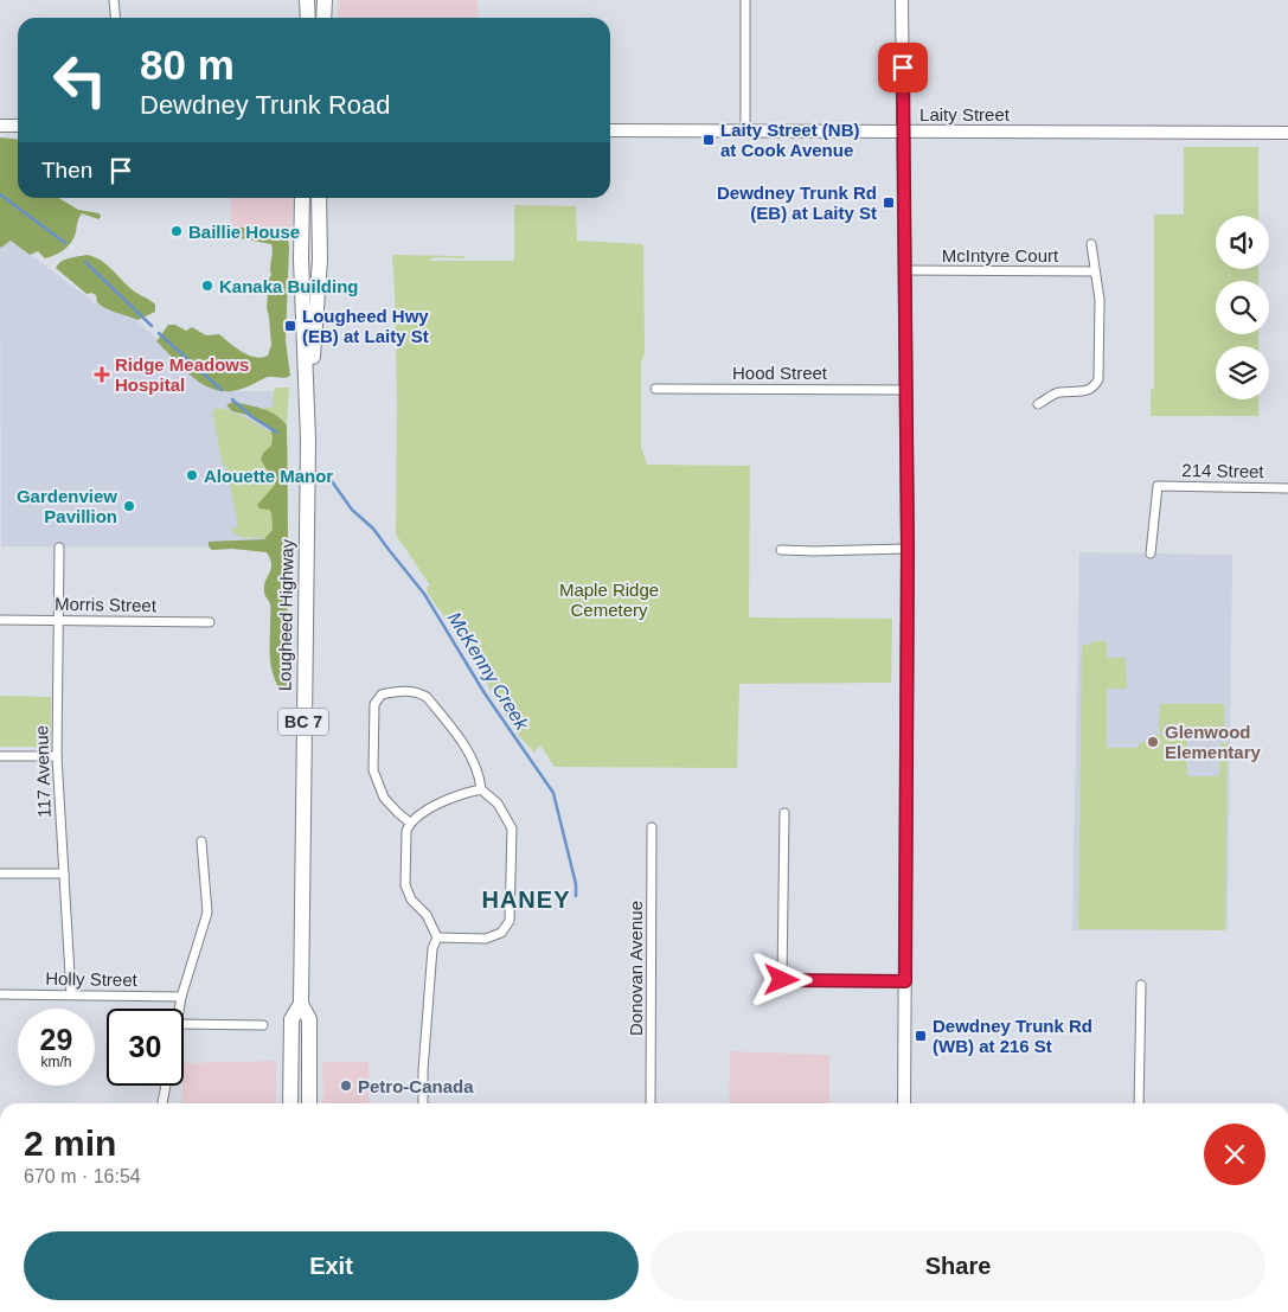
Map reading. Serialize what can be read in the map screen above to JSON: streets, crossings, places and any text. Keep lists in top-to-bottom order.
{
  "streets": {
    "highway": ["Lougheed Highway", "BC 7"],
    "main road": ["Laity Street"],
    "street": [
      "McIntyre Court",
      "Hood Street",
      "214 Street",
      "Morris Street",
      "117 Avenue",
      "Donovan Avenue",
      "Holly Street"
    ]
  },
  "crossings": [
    ["Morris Street", "117 Avenue"],
    ["117 Avenue", "Holly Street"]
  ],
  "districts": ["HANEY"],
  "water": ["McKenny Creek"],
  "parks": ["Maple Ridge Cemetery"],
  "places": {
    "transit": [
      "Laity Street (NB) at Cook Avenue",
      "Dewdney Trunk Rd (EB) at Laity St",
      "Lougheed Hwy (EB) at Laity St",
      "Dewdney Trunk Rd (WB) at 216 St"
    ],
    "other": [
      "Baillie House",
      "Kanaka Building",
      "Alouette Manor",
      "Gardenview Pavillion",
      "Glenwood Elementary",
      "Petro-Canada"
    ],
    "health": ["Ridge Meadows Hospital"]
  },
  "page": {
    "turn": ["80 m", "Dewdney Trunk Road"],
    "then": "Then",
    "speed": "29 km/h",
    "limit": "30",
    "heading": ["2 min", "670 m · 16:54"],
    "buttons": ["Exit", "Share"]
  }
}
